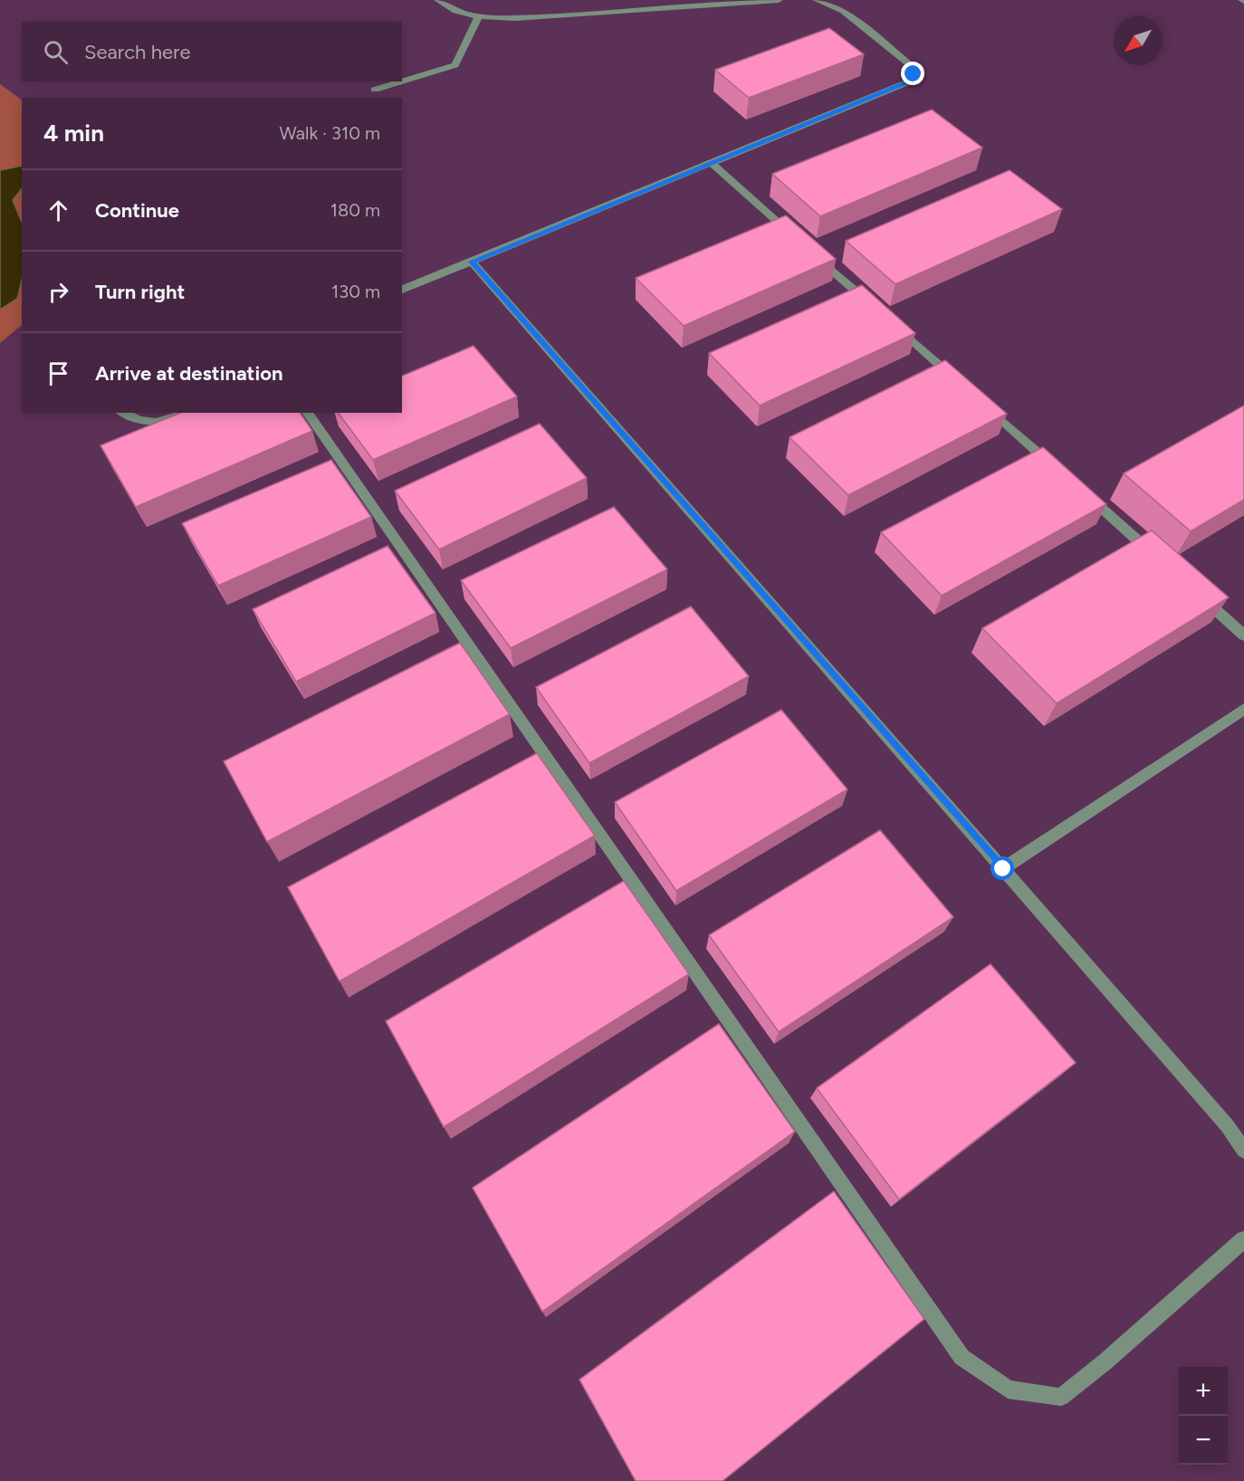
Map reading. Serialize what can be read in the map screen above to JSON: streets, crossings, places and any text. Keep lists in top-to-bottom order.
{
  "north": "bottom left",
  "page": {
    "search": "Search here",
    "heading": ["4 min", "Walk · 310 m"],
    "list": [
      ["Continue", "180 m"],
      ["Turn right", "130 m"],
      "Arrive at destination"
    ],
    "map_buttons": ["+", "−"]
  }
}
